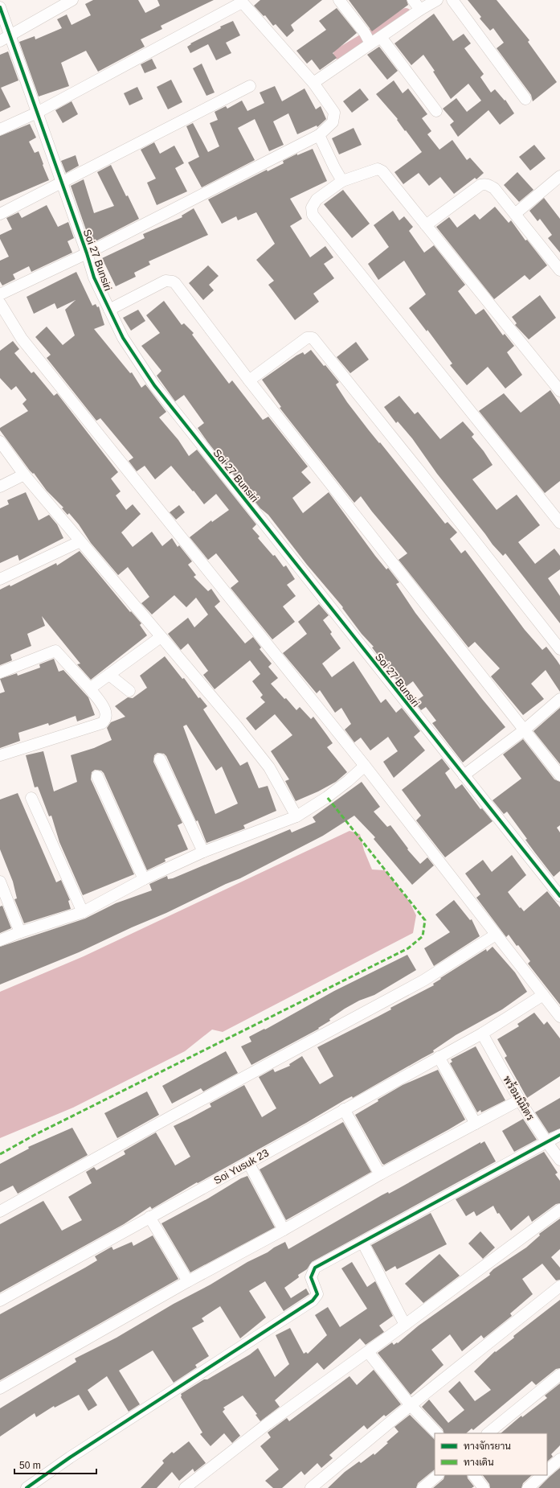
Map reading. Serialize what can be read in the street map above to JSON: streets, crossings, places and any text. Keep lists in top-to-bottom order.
{
  "streets": {
    "street": ["Soi 27 Bunsiri", "พร้อมนิมิตร", "Soi Yusuk 23"]
  },
  "crossings": [
    ["พร้อมนิมิตร", "Soi Yusuk 23"]
  ],
  "legend": ["ทางจักรยาน", "ทางเดิน"],
  "scale_bar": "50 m"
}
